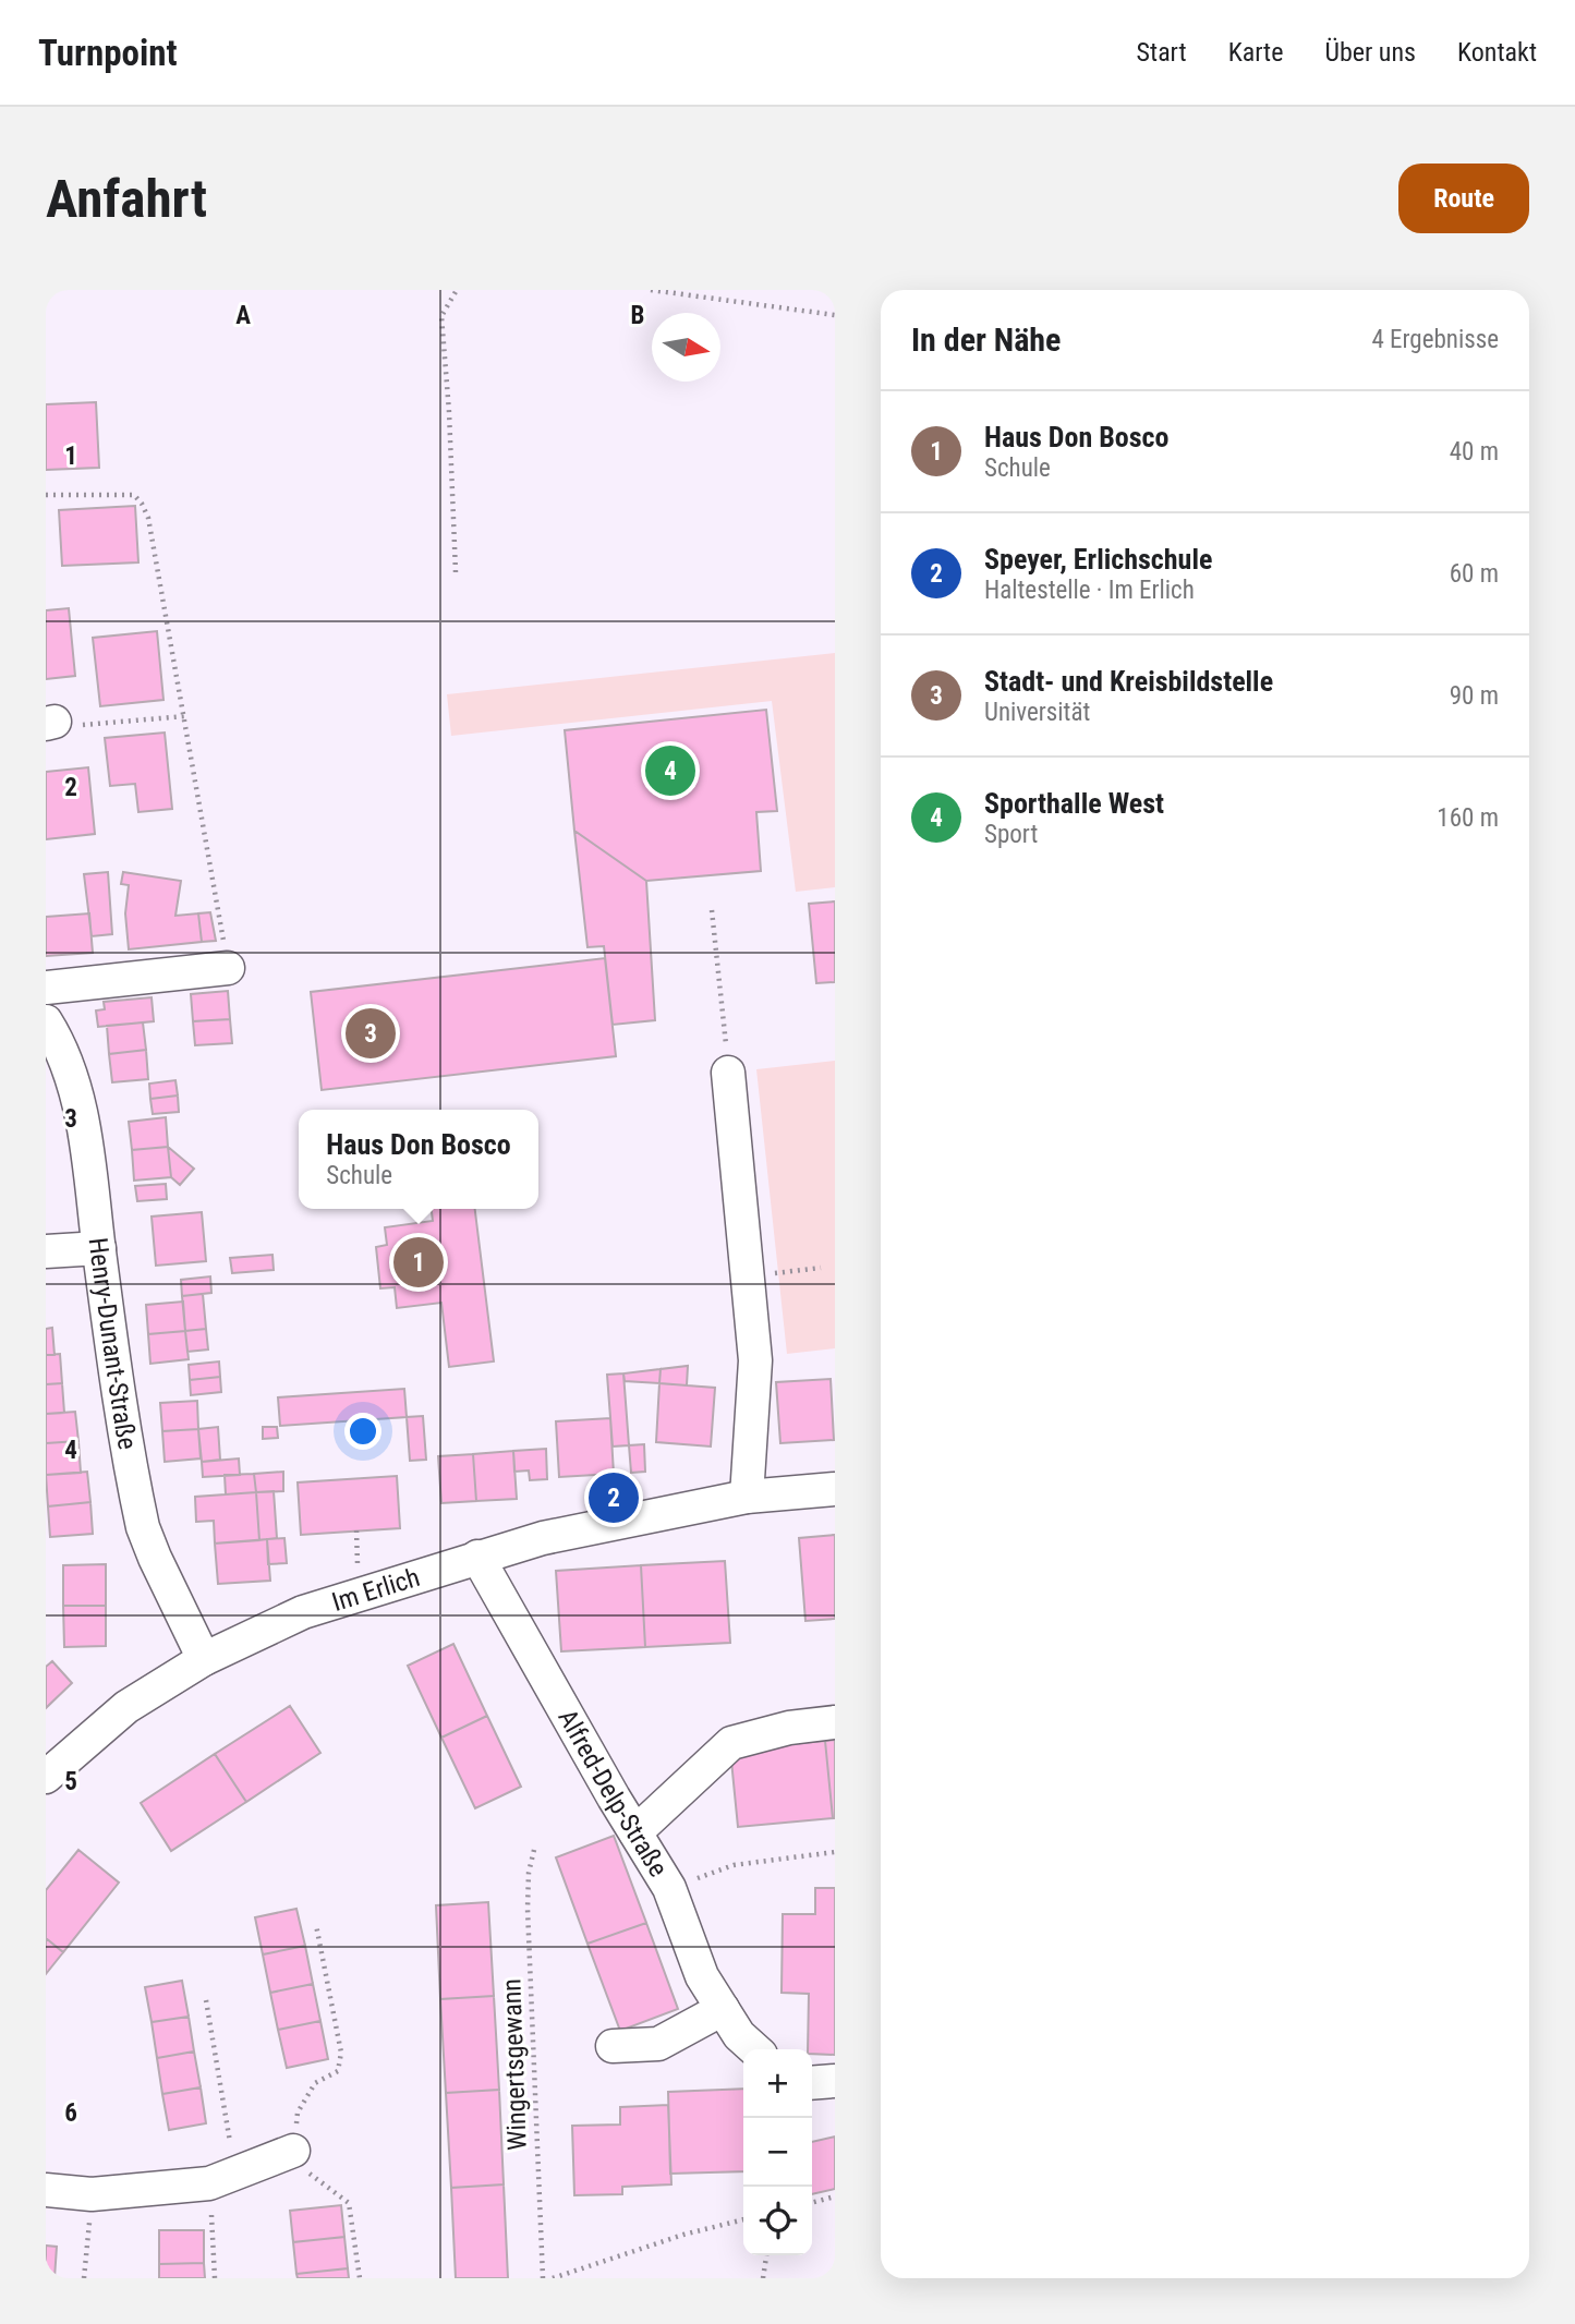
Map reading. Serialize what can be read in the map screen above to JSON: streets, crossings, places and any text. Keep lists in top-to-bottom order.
{
  "streets": {
    "street": ["Henry-Dunant-Straße", "Im Erlich", "Alfred-Delp-Straße"],
    "path": ["Wingertsgewann"]
  },
  "crossings": [
    ["Henry-Dunant-Straße", "Im Erlich"],
    ["Im Erlich", "Alfred-Delp-Straße"]
  ],
  "north": "right",
  "page": {
    "header": "Turnpoint",
    "nav": [
      "Start",
      "Karte",
      "Über uns",
      "Kontakt"
    ],
    "buttons": "Route",
    "title": "Anfahrt",
    "heading": ["In der Nähe", "4 Ergebnisse"],
    "list": [
      {
        "mark": "1",
        "name": "Haus Don Bosco",
        "note": "Schule",
        "value": "40 m"
      },
      {
        "mark": "2",
        "name": "Speyer, Erlichschule",
        "note": "Haltestelle · Im Erlich",
        "value": "60 m"
      },
      {
        "mark": "3",
        "name": "Stadt- und Kreisbildstelle",
        "note": "Universität",
        "value": "90 m"
      },
      {
        "mark": "4",
        "name": "Sporthalle West",
        "note": "Sport",
        "value": "160 m"
      }
    ],
    "pins": [
      "4",
      "3",
      "1",
      "2"
    ],
    "popup": ["Haus Don Bosco", "Schule"],
    "map_buttons": ["+", "−"]
  },
  "grid": {
    "columns": ["A", "B"],
    "rows": [
      "1",
      "2",
      "3",
      "4",
      "5",
      "6"
    ]
  }
}
